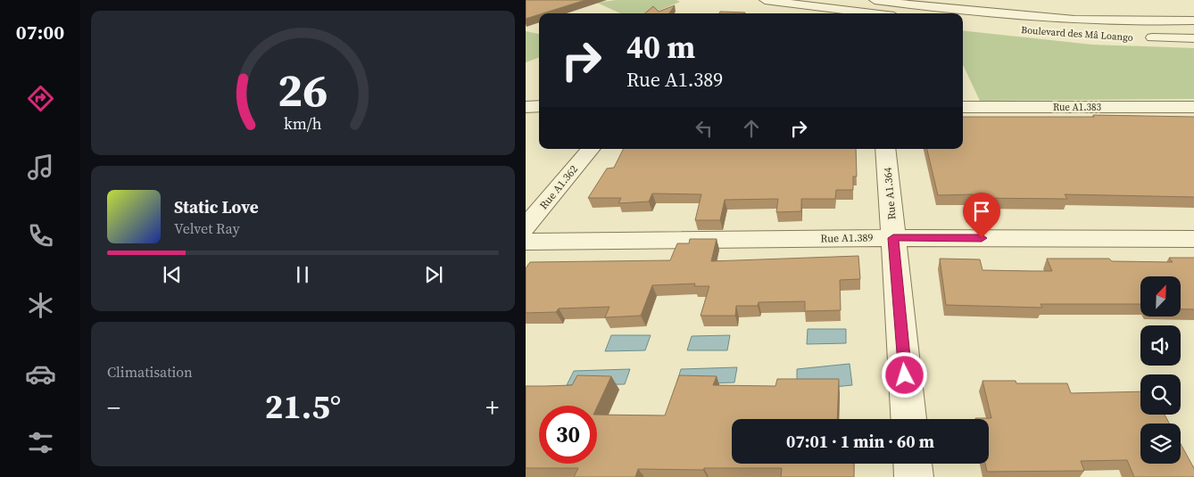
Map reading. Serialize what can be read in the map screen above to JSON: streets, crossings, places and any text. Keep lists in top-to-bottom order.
{
  "streets": {
    "street": [
      "Boulevard des Mâ Loango",
      "Rue A1.383",
      "Rue A1.362",
      "Rue A1.364",
      "Rue A1.389"
    ]
  },
  "crossings": [
    ["Rue A1.364", "Rue A1.389"]
  ],
  "north": "top right",
  "page": {
    "tabs": "07:00",
    "turn": ["40 m", "Rue A1.389"],
    "song": ["Static Love", "Velvet Ray"],
    "tile": "Climatisation",
    "heat": ["−", "21.5°", "+"],
    "limit": "30",
    "trip": "07:01 · 1 min · 60 m",
    "gauge": ["26", "km/h"]
  }
}
